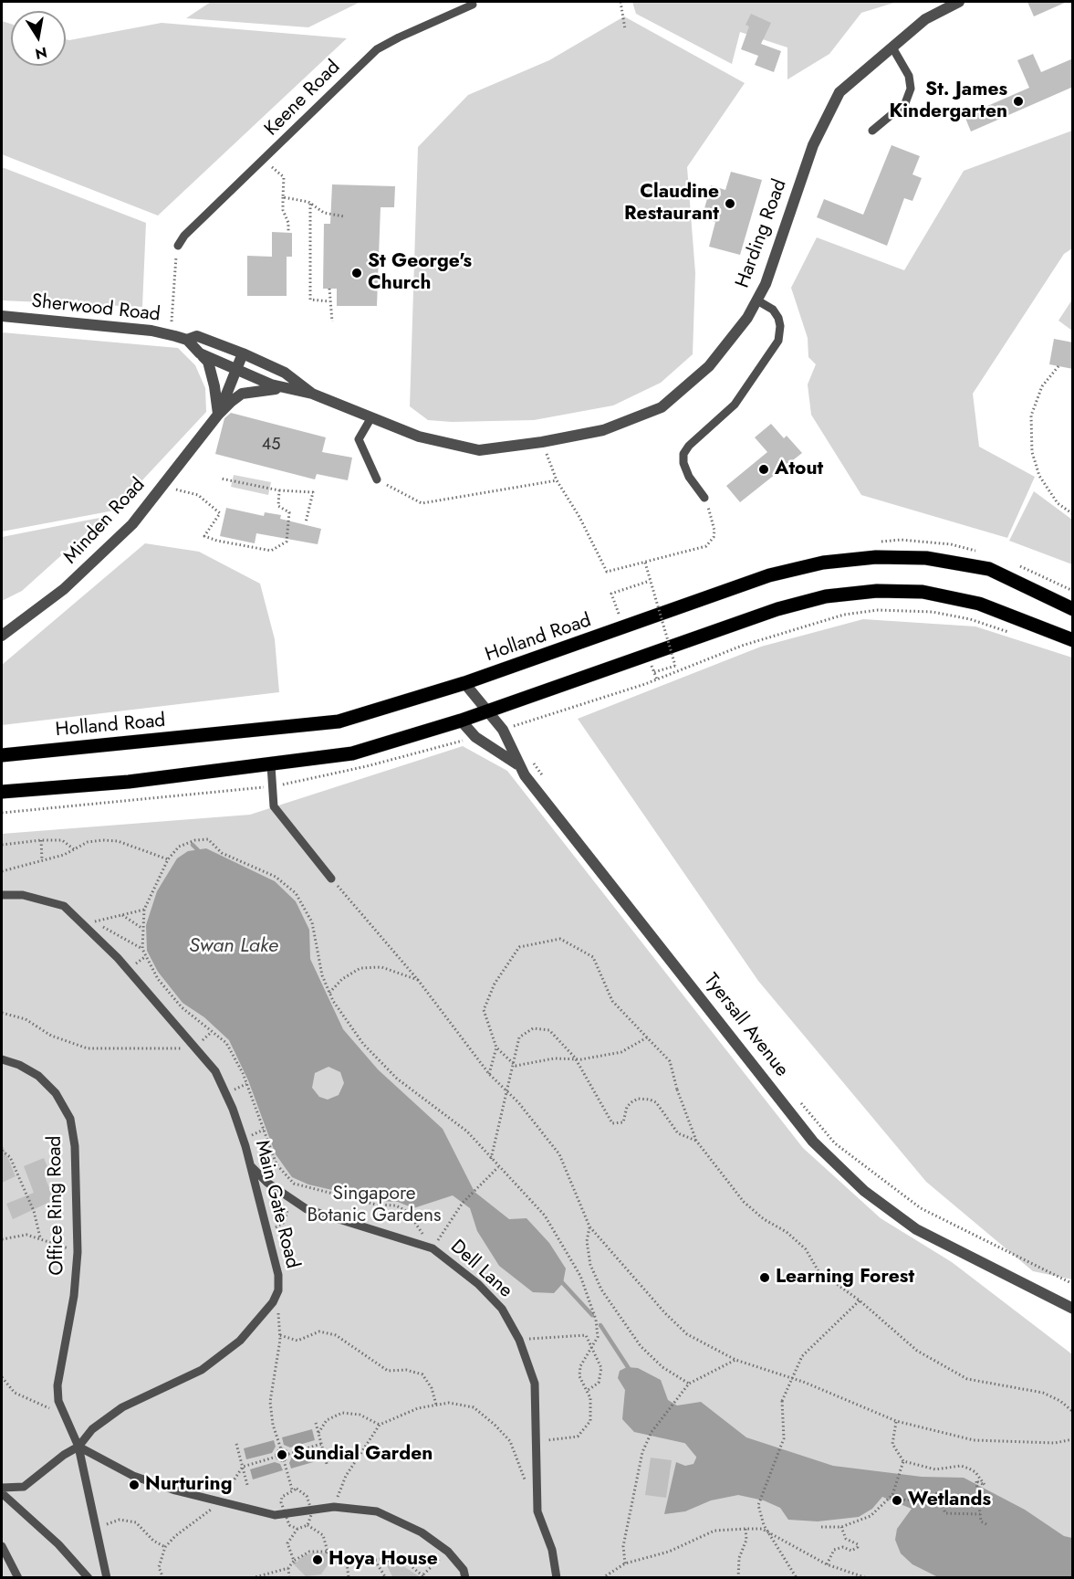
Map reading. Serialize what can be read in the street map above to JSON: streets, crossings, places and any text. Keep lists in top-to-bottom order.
{
  "streets": {
    "main road": ["Holland Road"],
    "street": [
      "Harding Road",
      "Sherwood Road",
      "Minden Road",
      "Tyersall Avenue"
    ],
    "lane": [
      "Keene Road",
      "Main Gate Road",
      "Office Ring Road",
      "Dell Lane"
    ]
  },
  "crossings": [
    ["Harding Road", "Sherwood Road"],
    ["Harding Road", "Minden Road"],
    ["Sherwood Road", "Minden Road"],
    ["Holland Road", "Tyersall Avenue"],
    ["Main Gate Road", "Office Ring Road"],
    ["Main Gate Road", "Dell Lane"]
  ],
  "water": ["Swan Lake"],
  "parks": ["Singapore Botanic Gardens"],
  "places": [
    "St. James Kindergarten",
    "Claudine Restaurant",
    "St George's Church",
    "Atout",
    "Learning Forest",
    "Sundial Garden",
    "Nurturing",
    "Wetlands",
    "Hoya House"
  ],
  "house_numbers": ["45"],
  "north": "bottom"
}
